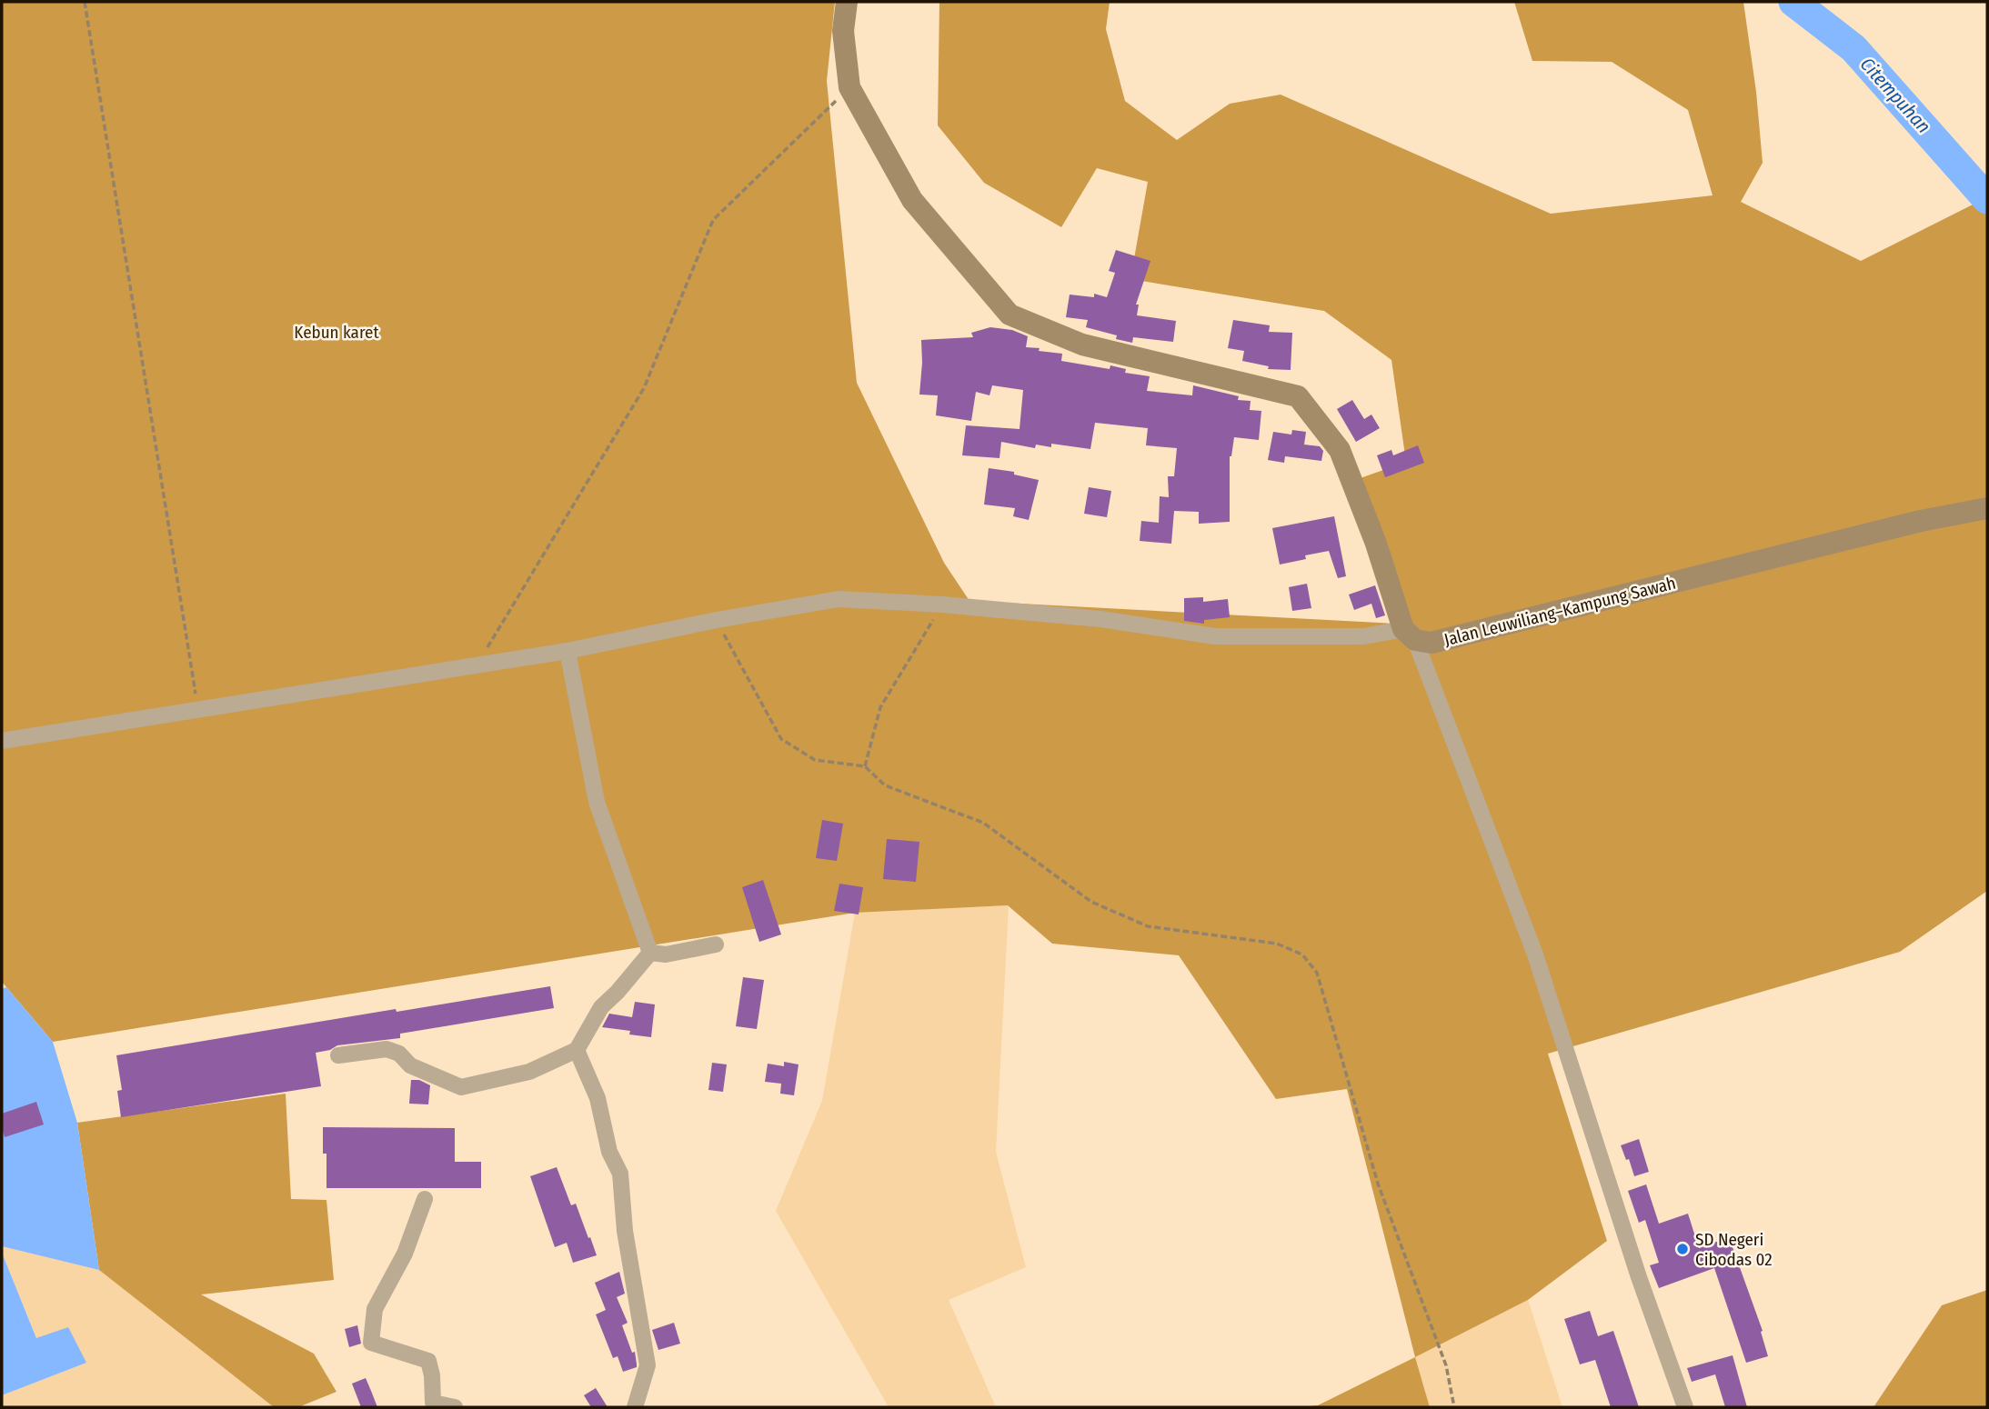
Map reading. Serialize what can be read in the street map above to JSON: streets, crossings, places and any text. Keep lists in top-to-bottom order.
{
  "streets": {
    "main road": ["Jalan Leuwiliang–Kampung Sawah"]
  },
  "water": ["Citempuhan"],
  "parks": ["Kebun karet"],
  "places": ["SD Negeri Cibodas 02"]
}
